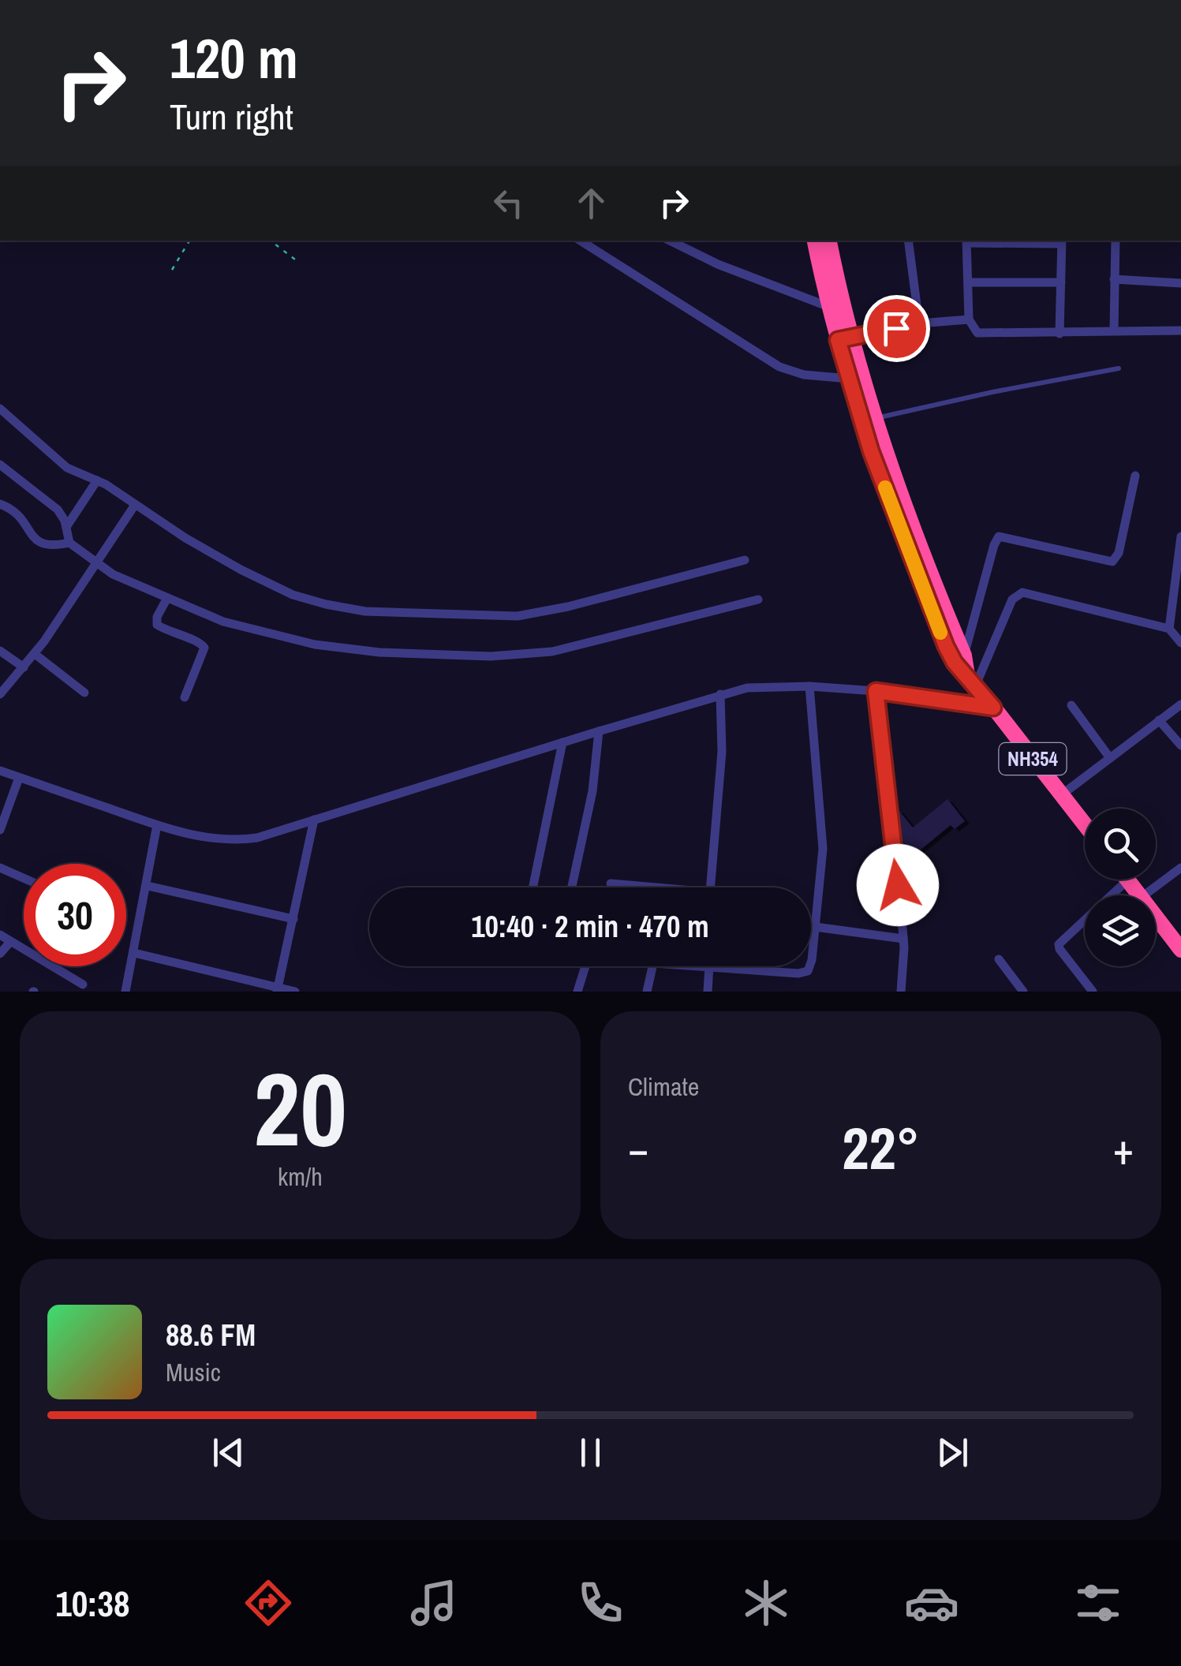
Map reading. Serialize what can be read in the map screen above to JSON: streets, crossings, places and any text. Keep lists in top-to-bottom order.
{
  "streets": {
    "highway": ["NH354"]
  },
  "page": {
    "turn": ["120 m", "Turn right"],
    "limit": "30",
    "trip": "10:40 · 2 min · 470 m",
    "tile": [
      ["20", "km/h"],
      "Climate"
    ],
    "heat": ["−", "22°", "+"],
    "song": ["88.6 FM", "Music"],
    "tabs": "10:38"
  }
}
